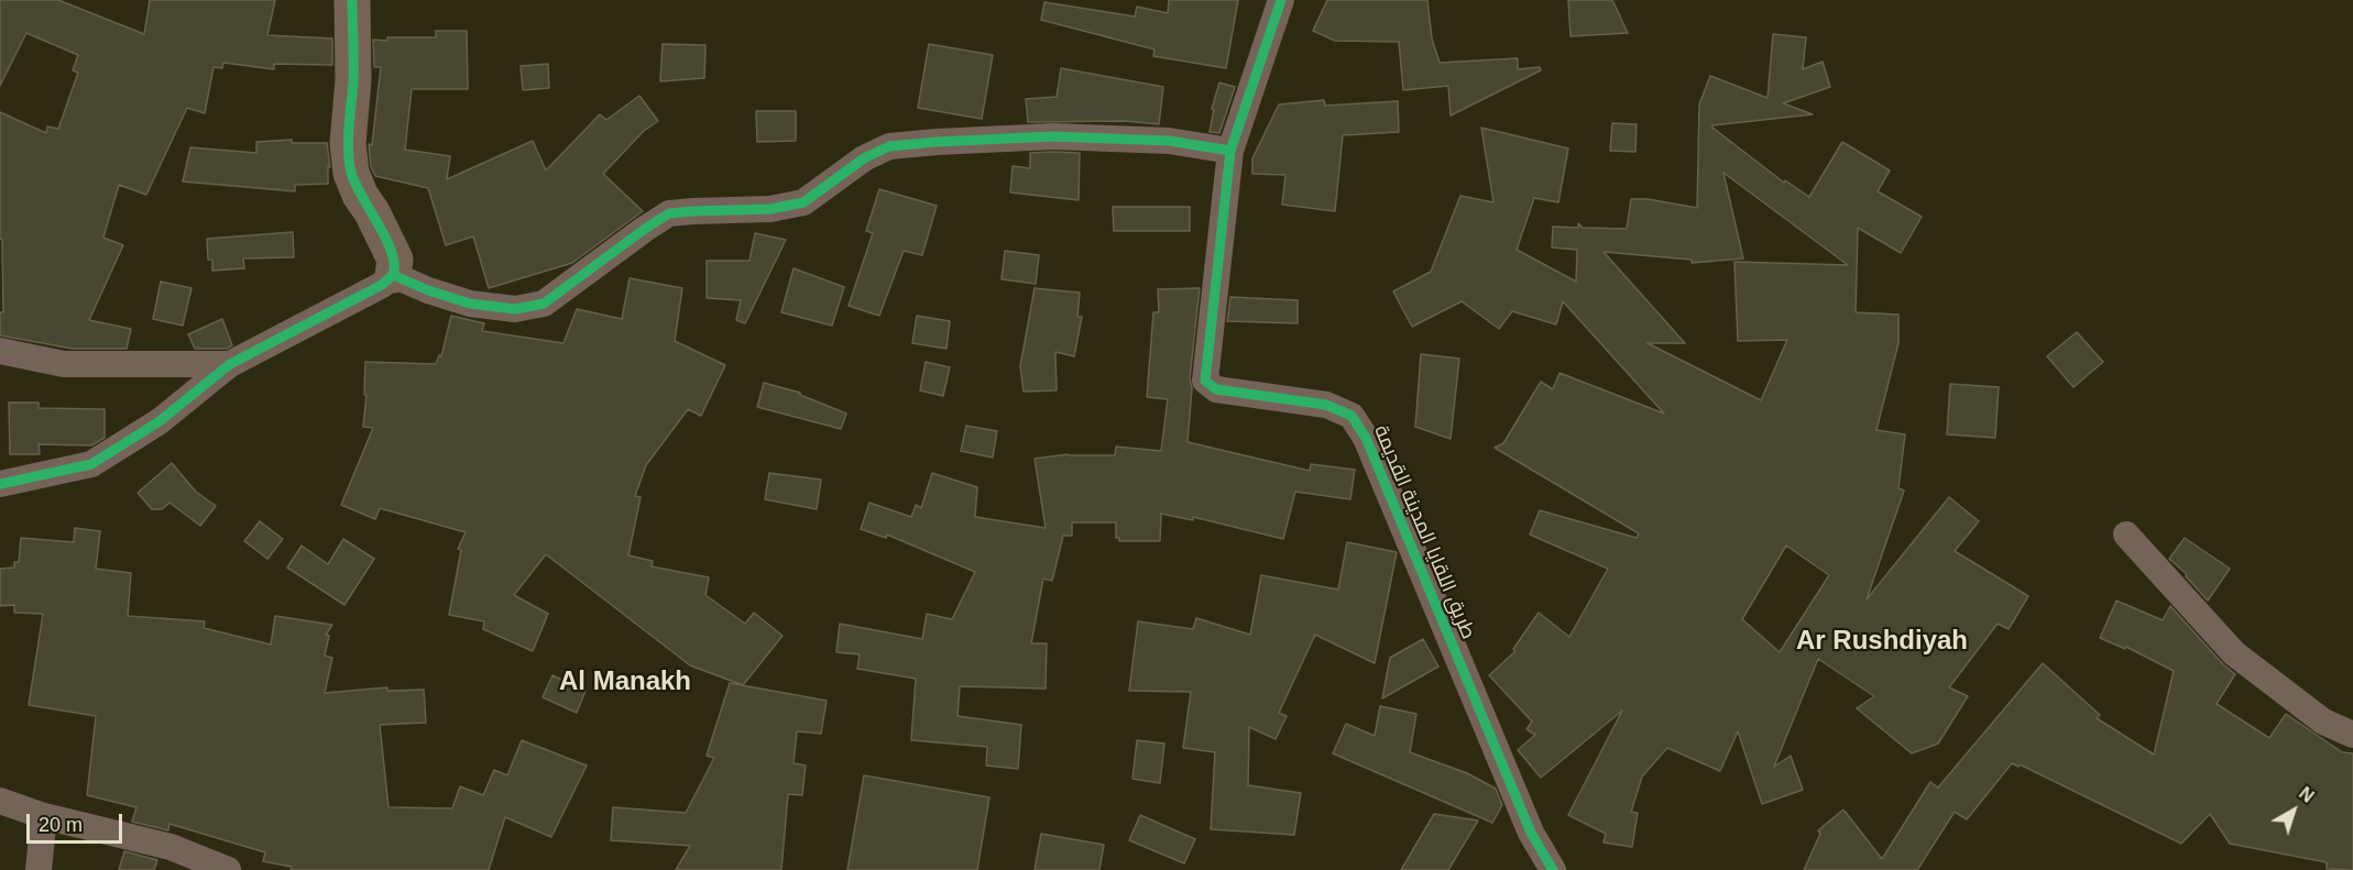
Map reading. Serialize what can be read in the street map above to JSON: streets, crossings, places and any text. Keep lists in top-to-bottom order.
{
  "streets": {
    "street": ["طريق اللقايا المدينة القديمة"]
  },
  "districts": ["Ar Rushdiyah", "Al Manakh"],
  "scale_bar": "20 m",
  "north": "top right"
}
